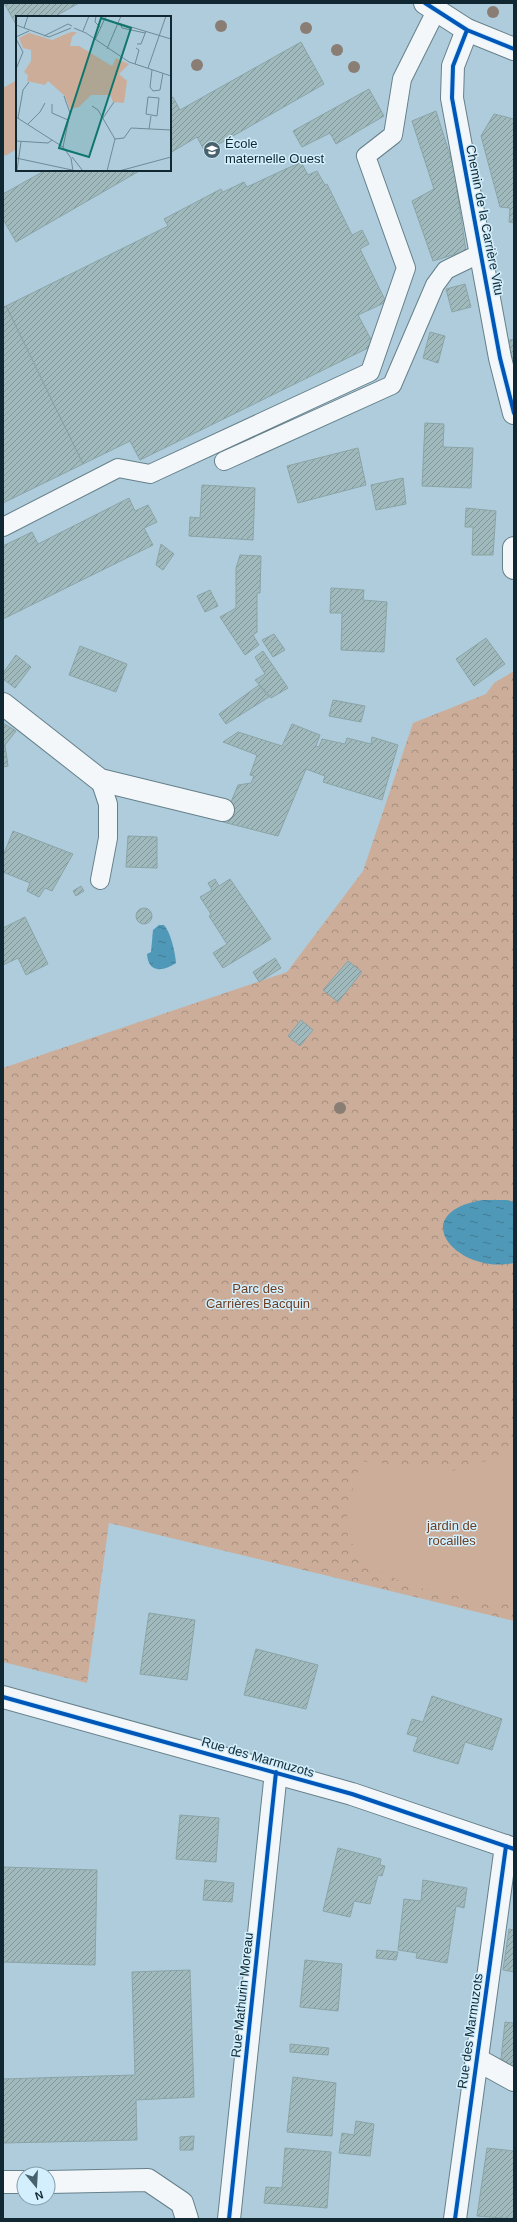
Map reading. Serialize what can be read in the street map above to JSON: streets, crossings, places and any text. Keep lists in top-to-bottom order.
{
  "streets": {
    "street": ["Chemin de la Carrière Vitu", "Rue des Marmuzots", "Rue Mathurin Moreau"]
  },
  "crossings": [
    ["Rue des Marmuzots", "Rue Mathurin Moreau"]
  ],
  "parks": ["Parc des Carrières Bacquin", "jardin de rocailles"],
  "places": {
    "school or university": ["École maternelle Ouest"]
  },
  "north": "bottom"
}
